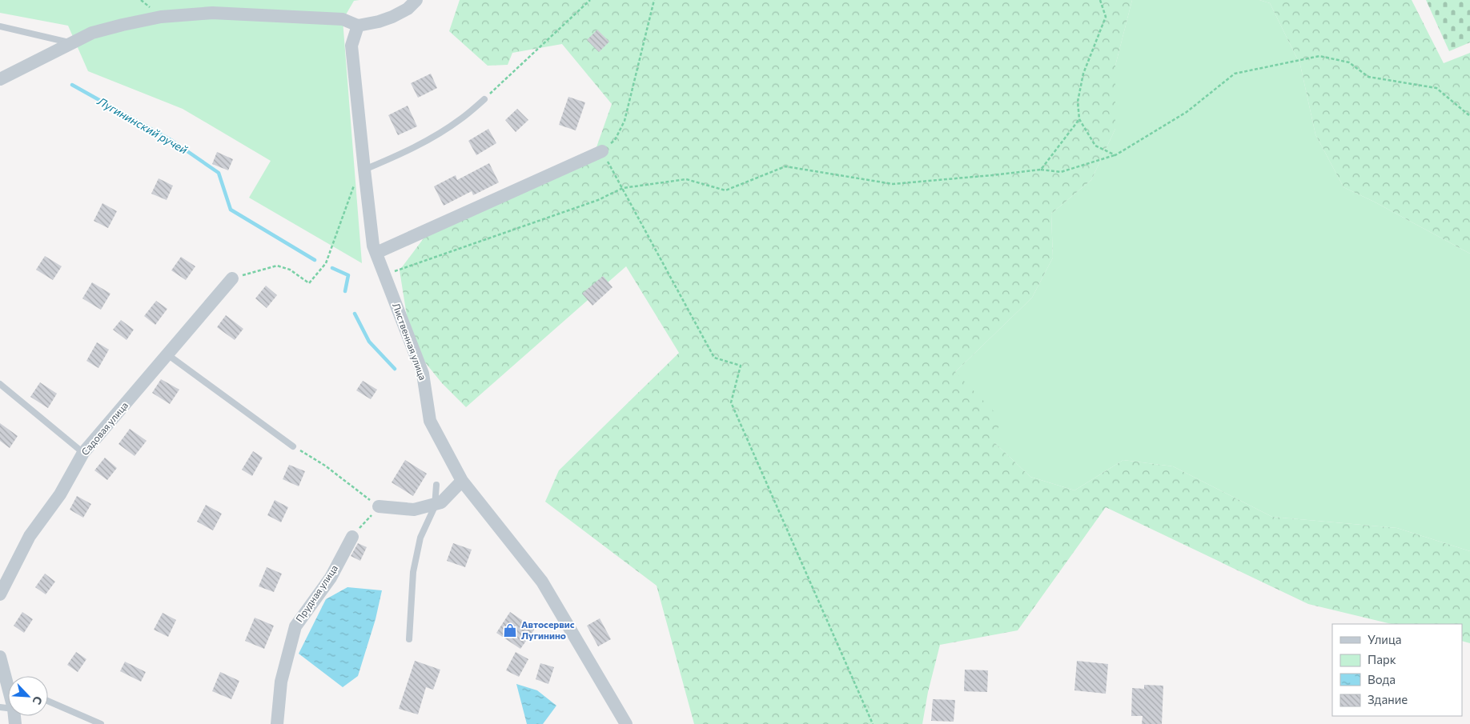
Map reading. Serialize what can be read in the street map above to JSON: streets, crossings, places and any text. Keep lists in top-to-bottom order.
{
  "streets": {
    "street": ["Лиственная улица", "Садовая улица", "Прудная улица"]
  },
  "water": ["Лугининский ручей"],
  "places": {
    "shop": ["Автосервис Лугинино"]
  },
  "legend": [
    "Улица",
    "Парк",
    "Вода",
    "Здание"
  ],
  "north": "bottom right"
}
